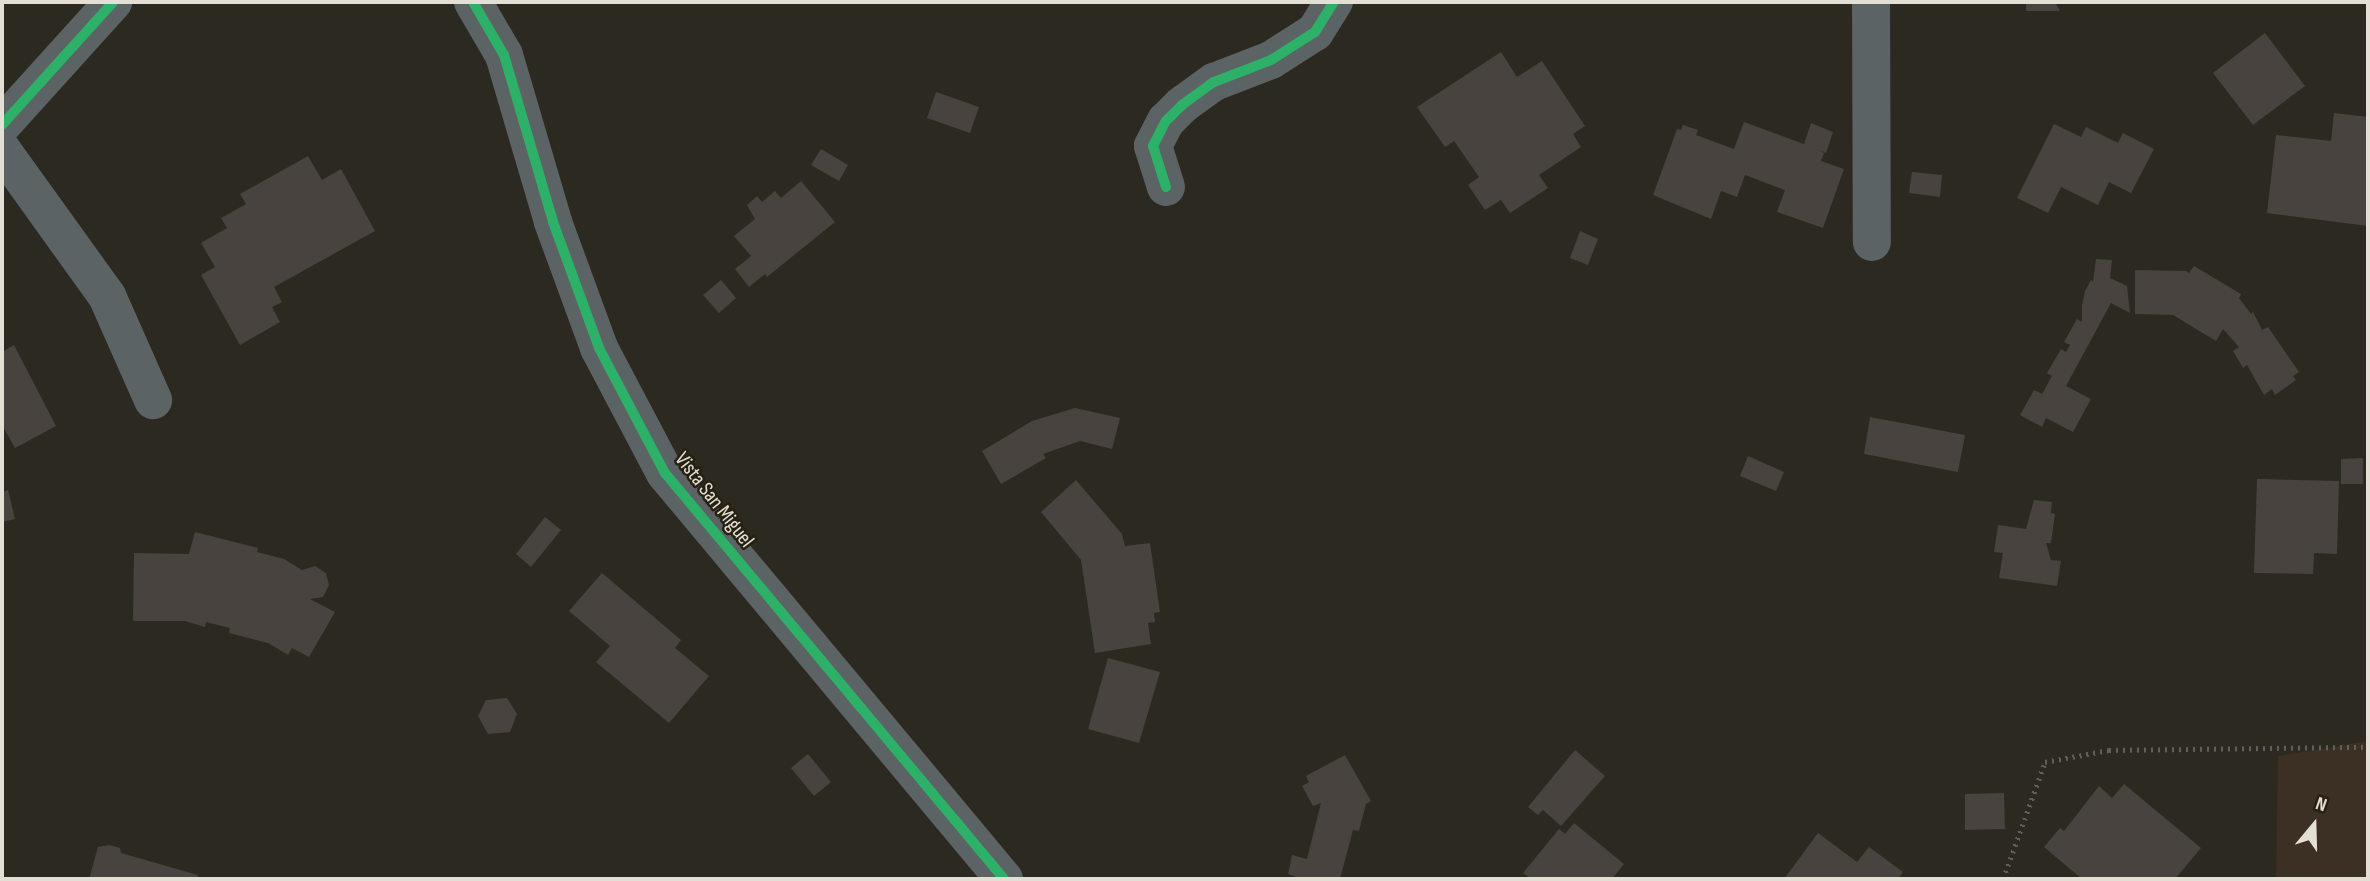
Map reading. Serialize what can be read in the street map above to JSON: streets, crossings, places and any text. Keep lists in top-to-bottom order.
{
  "streets": {
    "street": ["Vista San Miguel"]
  },
  "north": "top"
}
